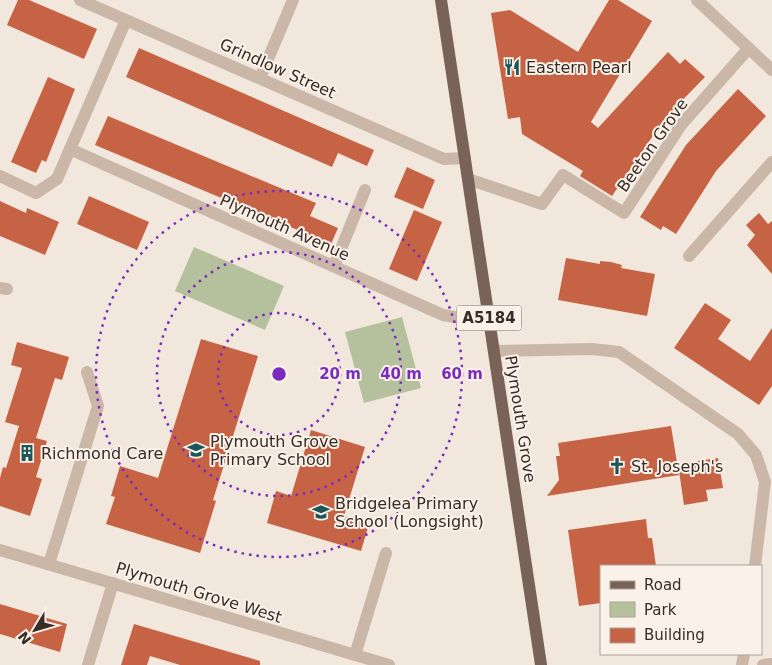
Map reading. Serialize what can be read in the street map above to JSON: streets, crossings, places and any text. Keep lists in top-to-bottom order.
{
  "streets": {
    "main road": ["A5184", "Plymouth Grove"],
    "street": [
      "Grindlow Street",
      "Beeton Grove",
      "Plymouth Avenue",
      "Plymouth Grove West"
    ]
  },
  "crossings": [
    ["Grindlow Street", "Plymouth Grove"],
    ["Beeton Grove", "Plymouth Grove"],
    ["Plymouth Avenue", "Plymouth Grove"]
  ],
  "places": {
    "restaurant": ["Eastern Pearl"],
    "school or university": ["Plymouth Grove Primary School", "Bridgelea Primary School (Longsight)"],
    "building": ["Richmond Care"],
    "church": ["St. Joseph's"]
  },
  "legend": ["Road", "Park", "Building"],
  "north": "bottom left",
  "rings": ["20 m", "40 m", "60 m"]
}
